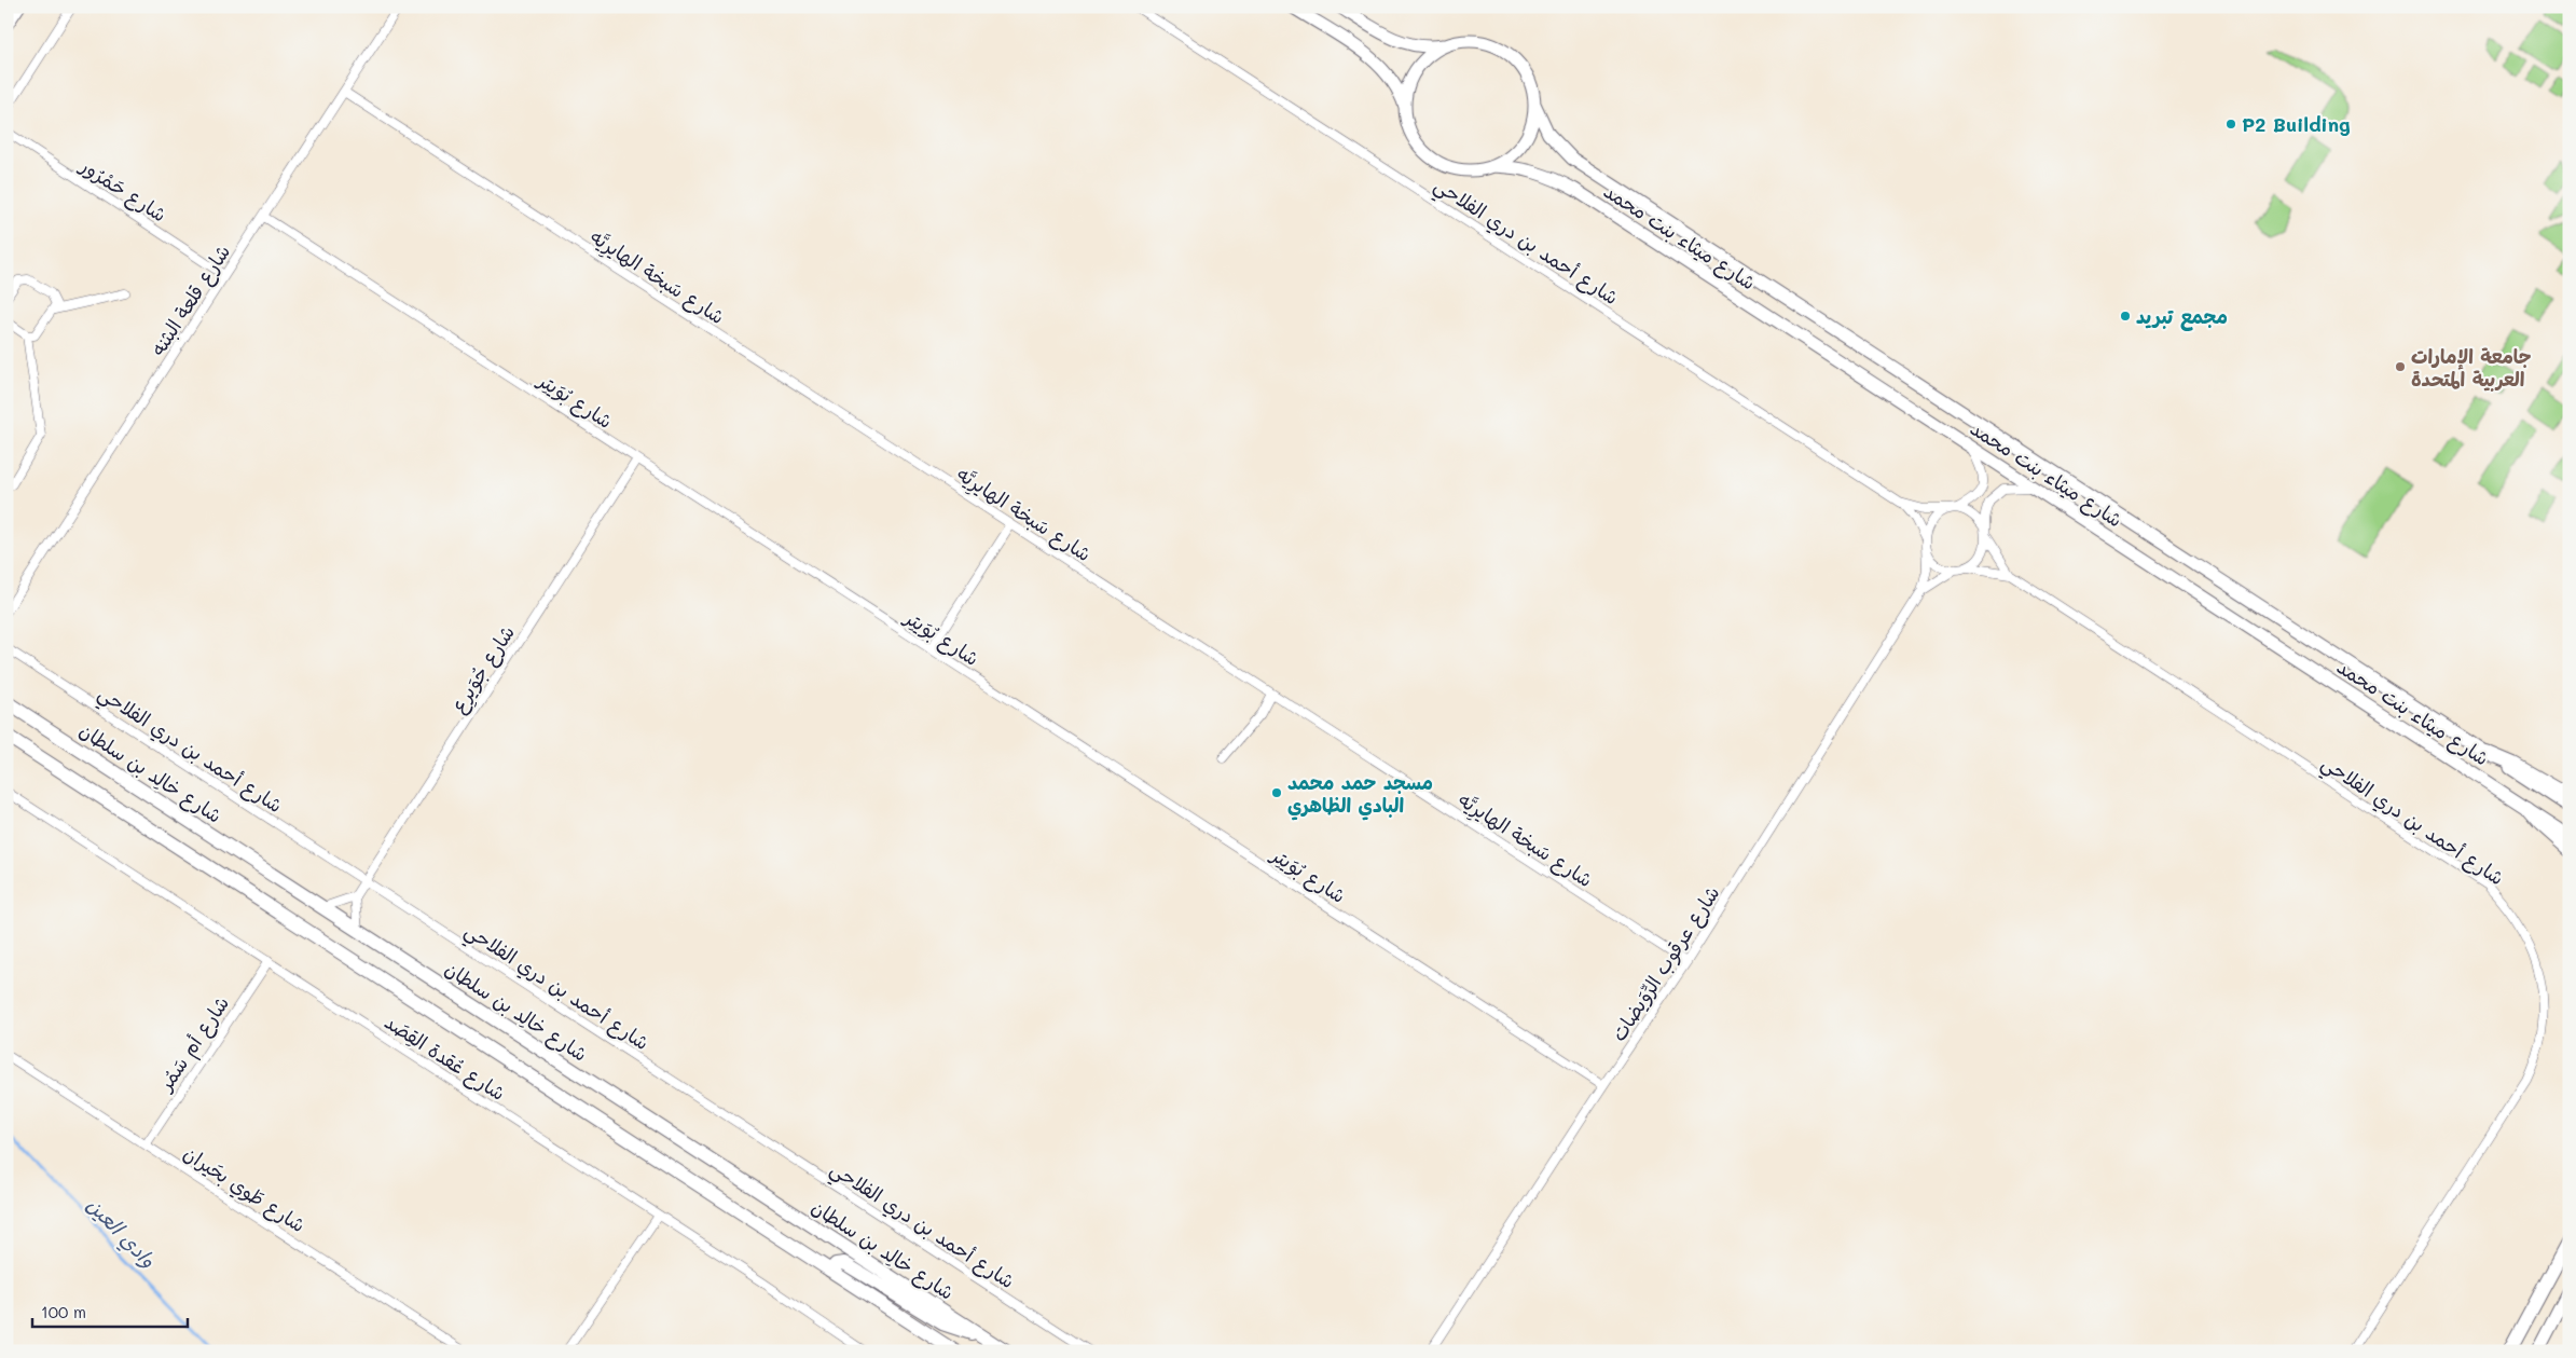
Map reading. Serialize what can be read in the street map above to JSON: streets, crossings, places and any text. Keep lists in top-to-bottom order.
{
  "streets": {
    "main road": ["شارع ميثاء بنت محمد", "شارع خالِد بن سلطان"],
    "street": [
      "شارع حَمْرُور",
      "شارع أحمد بن دري الفلاحي",
      "شارع سَبخة الهايرِيَّه",
      "شارع قلعة البثنه",
      "شارع بُوَيتِر",
      "شارع جُوَيرِع",
      "شارع عرقوب الرِّوَيضات",
      "شارع أم سَمُر",
      "شارع عُقدة القِصَد",
      "شارع طَوي بحَيران"
    ]
  },
  "crossings": [
    ["شارع حَمْرُور", "شارع قلعة البثنه"],
    ["شارع أحمد بن دري الفلاحي", "شارع جُوَيرِع"],
    ["شارع أحمد بن دري الفلاحي", "شارع عرقوب الرِّوَيضات"],
    ["شارع سَبخة الهايرِيَّه", "شارع قلعة البثنه"],
    ["شارع سَبخة الهايرِيَّه", "شارع عرقوب الرِّوَيضات"],
    ["شارع قلعة البثنه", "شارع بُوَيتِر"],
    ["شارع بُوَيتِر", "شارع جُوَيرِع"],
    ["شارع بُوَيتِر", "شارع عرقوب الرِّوَيضات"],
    ["شارع أم سَمُر", "شارع عُقدة القِصَد"],
    ["شارع أم سَمُر", "شارع طَوي بحَيران"]
  ],
  "water": ["وادي العين"],
  "places": [
    "P2 Building",
    "مجمع تبريد",
    "جامعة الإمارات العربية المتحدة",
    "مسجد حمد محمد البادي الظاهري"
  ],
  "scale_bar": "100 m"
}
